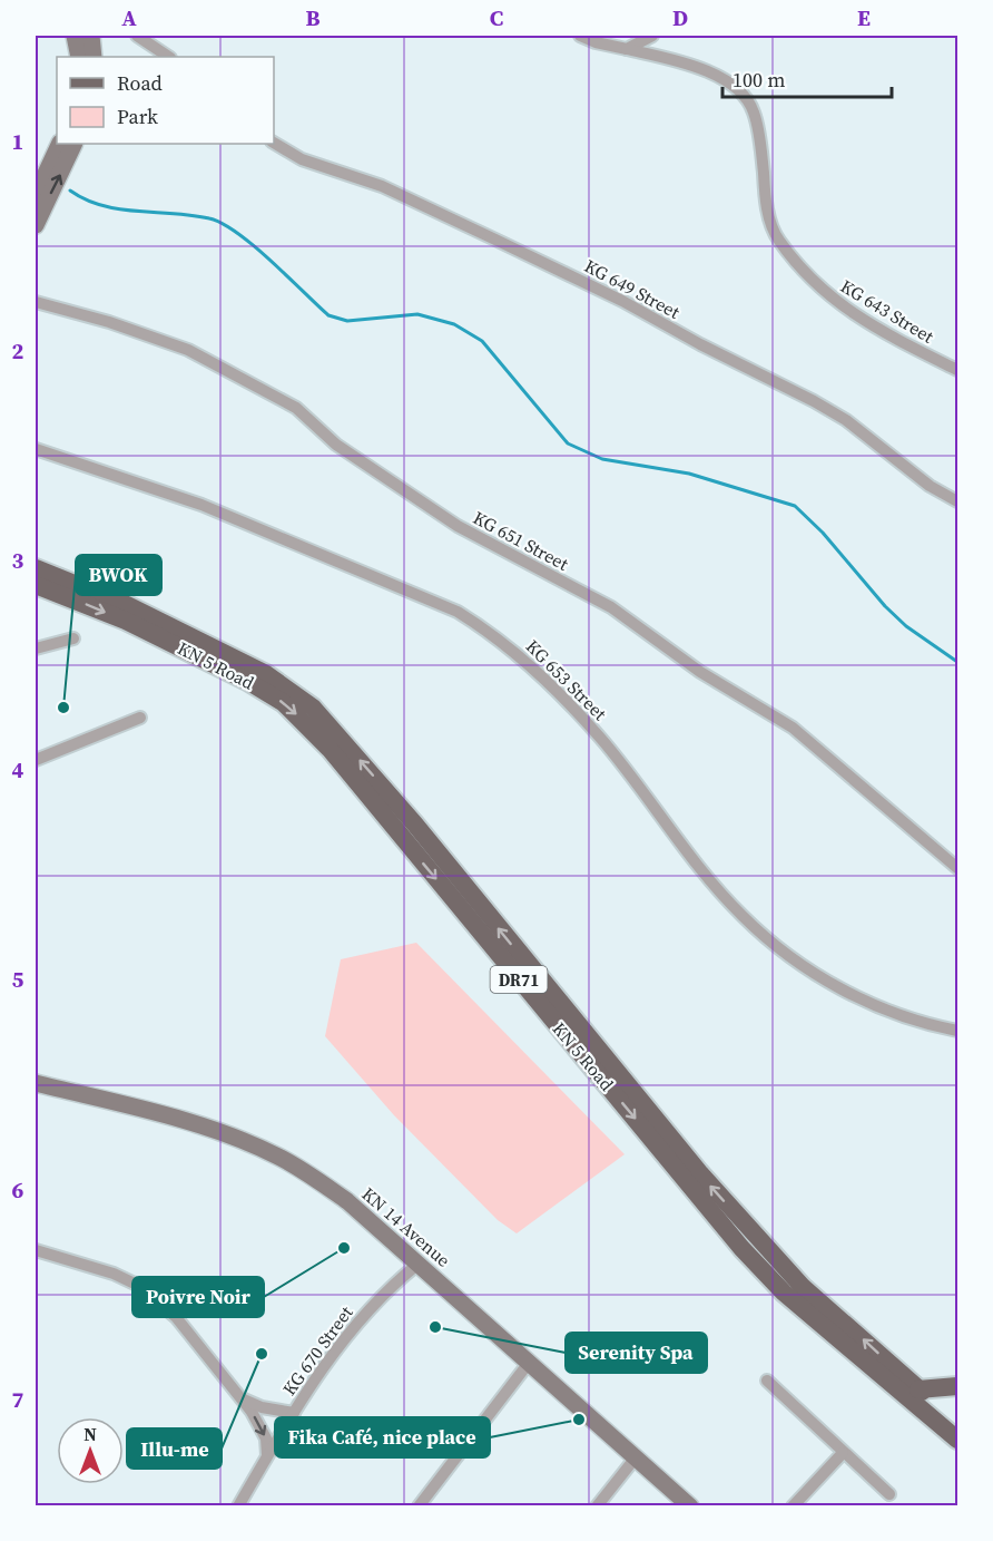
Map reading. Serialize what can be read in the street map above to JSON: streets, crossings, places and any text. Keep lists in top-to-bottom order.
{
  "streets": {
    "main road": ["KN 5 Road", "DR71", "KN 14 Avenue"],
    "street": [
      "KG 649 Street",
      "KG 643 Street",
      "KG 651 Street",
      "KG 653 Street",
      "KG 670 Street"
    ]
  },
  "crossings": [
    ["KN 14 Avenue", "KG 670 Street"]
  ],
  "places": [
    "BWOK",
    "Poivre Noir",
    "Serenity Spa",
    "Illu-me",
    "Fika Café, nice place"
  ],
  "legend": ["Road", "Park"],
  "scale_bar": "100 m",
  "north": "top",
  "grid": {
    "columns": [
      "A",
      "B",
      "C",
      "D",
      "E"
    ],
    "rows": [
      "1",
      "2",
      "3",
      "4",
      "5",
      "6",
      "7"
    ]
  }
}
